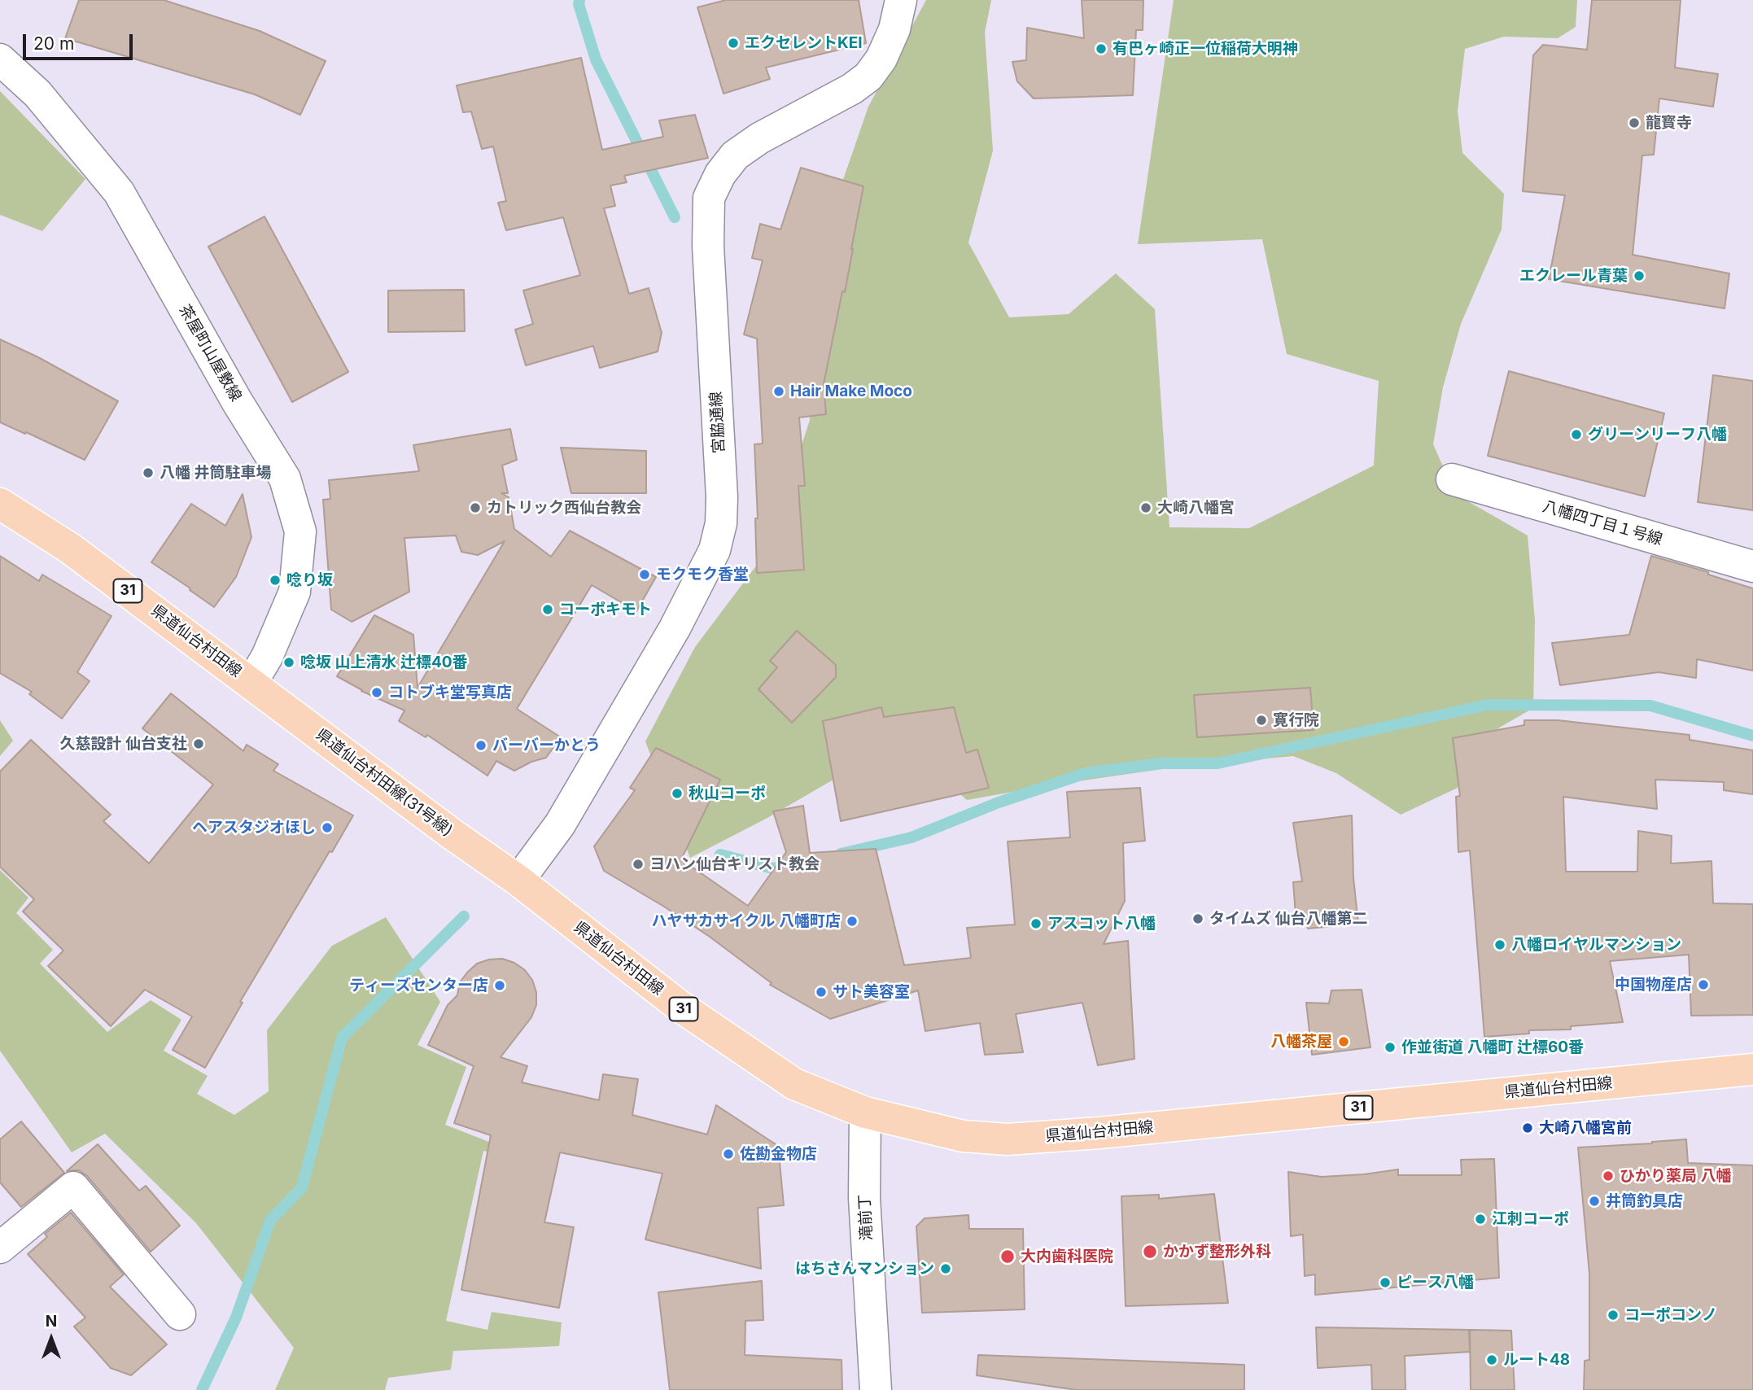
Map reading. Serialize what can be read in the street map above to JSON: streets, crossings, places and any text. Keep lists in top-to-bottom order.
{
  "streets": {
    "main road": ["31", "県道仙台村田線", "県道仙台村田線(31号線)"],
    "street": [
      "茶屋町山屋敷線",
      "宮脇通線",
      "八幡四丁目１号線",
      "滝前丁"
    ]
  },
  "crossings": [
    ["茶屋町山屋敷線", "県道仙台村田線"],
    ["茶屋町山屋敷線", "県道仙台村田線(31号線)"],
    ["宮脇通線", "県道仙台村田線"],
    ["宮脇通線", "県道仙台村田線(31号線)"],
    ["県道仙台村田線", "県道仙台村田線(31号線)"],
    ["県道仙台村田線", "滝前丁"]
  ],
  "places": [
    "エクセレントKEI",
    "有巴ヶ崎正一位稲荷大明神",
    "龍寳寺",
    "エクレール青葉",
    "Hair Make Moco",
    "グリーンリーフ八幡",
    "八幡 井筒駐車場",
    "カトリック西仙台教会",
    "大崎八幡宮",
    "モクモク香堂",
    "唸り坂",
    "コーポキモト",
    "唸坂 山上清水 辻標40番",
    "コトブキ堂写真店",
    "寛行院",
    "久慈設計 仙台支社",
    "バーバーかとう",
    "秋山コーポ",
    "ヘアスタジオほし",
    "ヨハン仙台キリスト教会",
    "タイムズ 仙台八幡第二",
    "ハヤサカサイクル 八幡町店",
    "アスコット八幡",
    "八幡ロイヤルマンション",
    "中国物産店",
    "ティーズセンター店",
    "サト美容室",
    "八幡茶屋",
    "作並街道 八幡町 辻標60番",
    "大崎八幡宮前",
    "佐勘金物店",
    "ひかり薬局 八幡",
    "井筒釣具店",
    "江刺コーポ",
    "かかず整形外科",
    "大内歯科医院",
    "はちさんマンション",
    "ピース八幡",
    "コーポコンノ",
    "ルート48"
  ],
  "scale_bar": "20 m",
  "north": "top"
}
